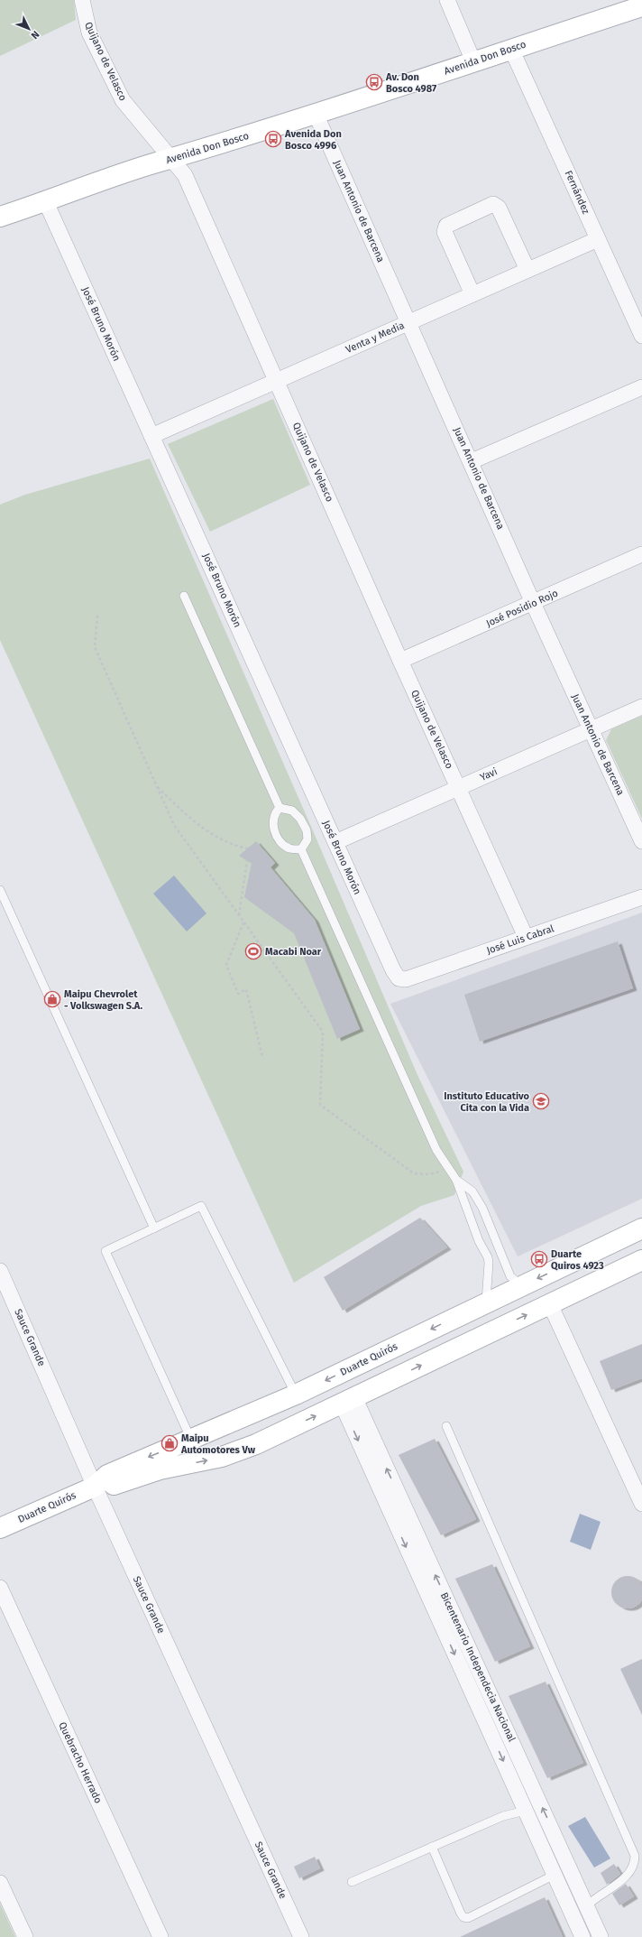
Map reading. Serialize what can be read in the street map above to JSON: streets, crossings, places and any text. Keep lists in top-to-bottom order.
{
  "streets": {
    "main road": ["Avenida Don Bosco", "Duarte Quirós"],
    "street": [
      "Quijano de Velasco",
      "Fernández",
      "Juan Antonio de Barcena",
      "José Bruno Morón",
      "Venta y Media",
      "José Posidio Rojo",
      "Yavi",
      "José Luis Cabral",
      "Sauce Grande",
      "Bicentenario Independecia Nacional",
      "Quebracho Herrado"
    ]
  },
  "crossings": [
    ["Avenida Don Bosco", "Quijano de Velasco"],
    ["Avenida Don Bosco", "Fernández"],
    ["Avenida Don Bosco", "Juan Antonio de Barcena"],
    ["Avenida Don Bosco", "José Bruno Morón"],
    ["Quijano de Velasco", "Venta y Media"],
    ["Quijano de Velasco", "José Posidio Rojo"],
    ["Quijano de Velasco", "Yavi"],
    ["Quijano de Velasco", "José Luis Cabral"],
    ["Fernández", "Venta y Media"],
    ["Juan Antonio de Barcena", "Venta y Media"],
    ["Juan Antonio de Barcena", "José Posidio Rojo"],
    ["Juan Antonio de Barcena", "Yavi"],
    ["José Bruno Morón", "Venta y Media"],
    ["José Bruno Morón", "Yavi"],
    ["José Bruno Morón", "José Luis Cabral"],
    ["Sauce Grande", "Duarte Quirós"],
    ["Duarte Quirós", "Bicentenario Independecia Nacional"]
  ],
  "places": {
    "bus stop": ["Av. Don Bosco 4987", "Avenida Don Bosco 4996", "Duarte Quiros 4923"],
    "sports": ["Macabi Noar"],
    "shop": ["Maipu Chevrolet - Volkswagen S.A.", "Maipu Automotores Vw"],
    "school or university": ["Instituto Educativo Cita con la Vida"]
  },
  "north": "bottom right"
}
